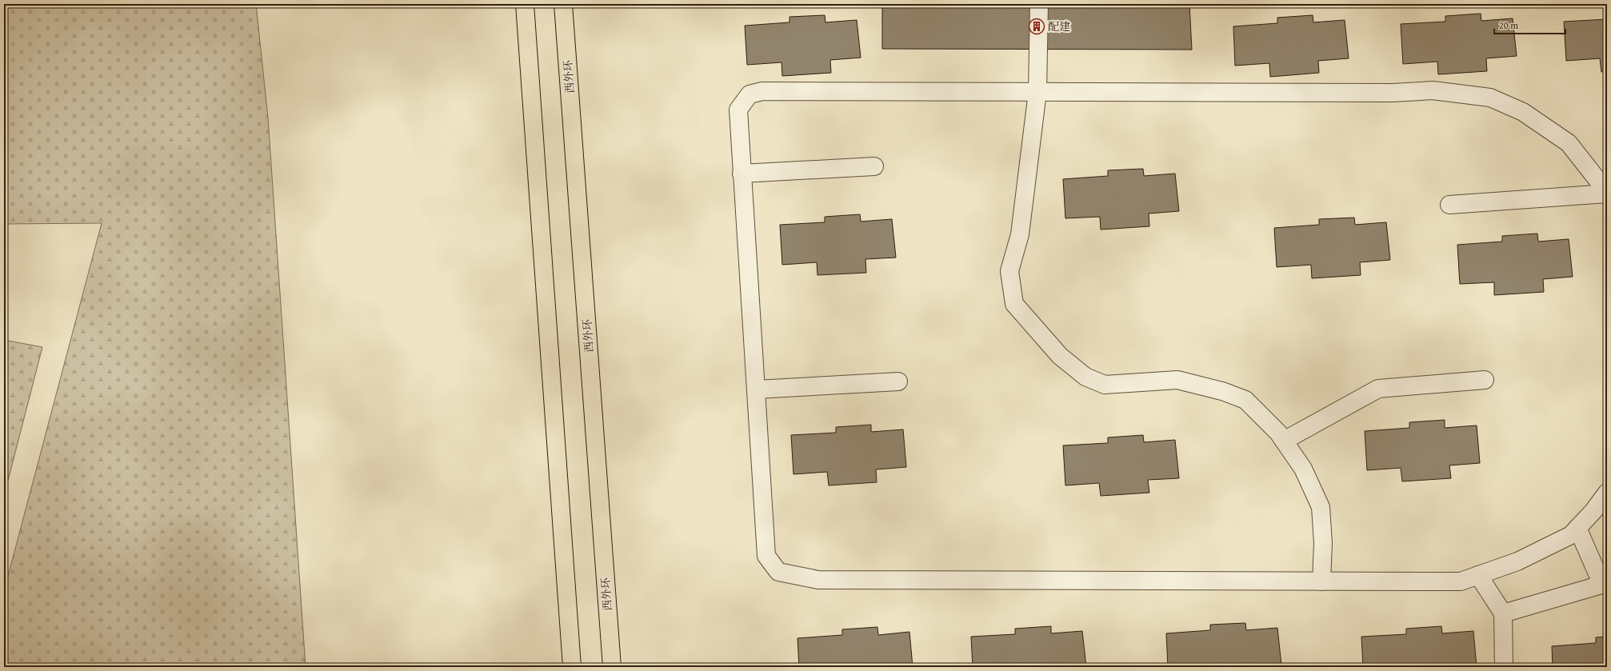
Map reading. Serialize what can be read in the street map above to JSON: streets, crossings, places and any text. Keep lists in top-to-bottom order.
{
  "streets": {
    "highway": ["西外环"]
  },
  "places": {
    "building": ["配建"]
  },
  "scale_bar": "20 m"
}
